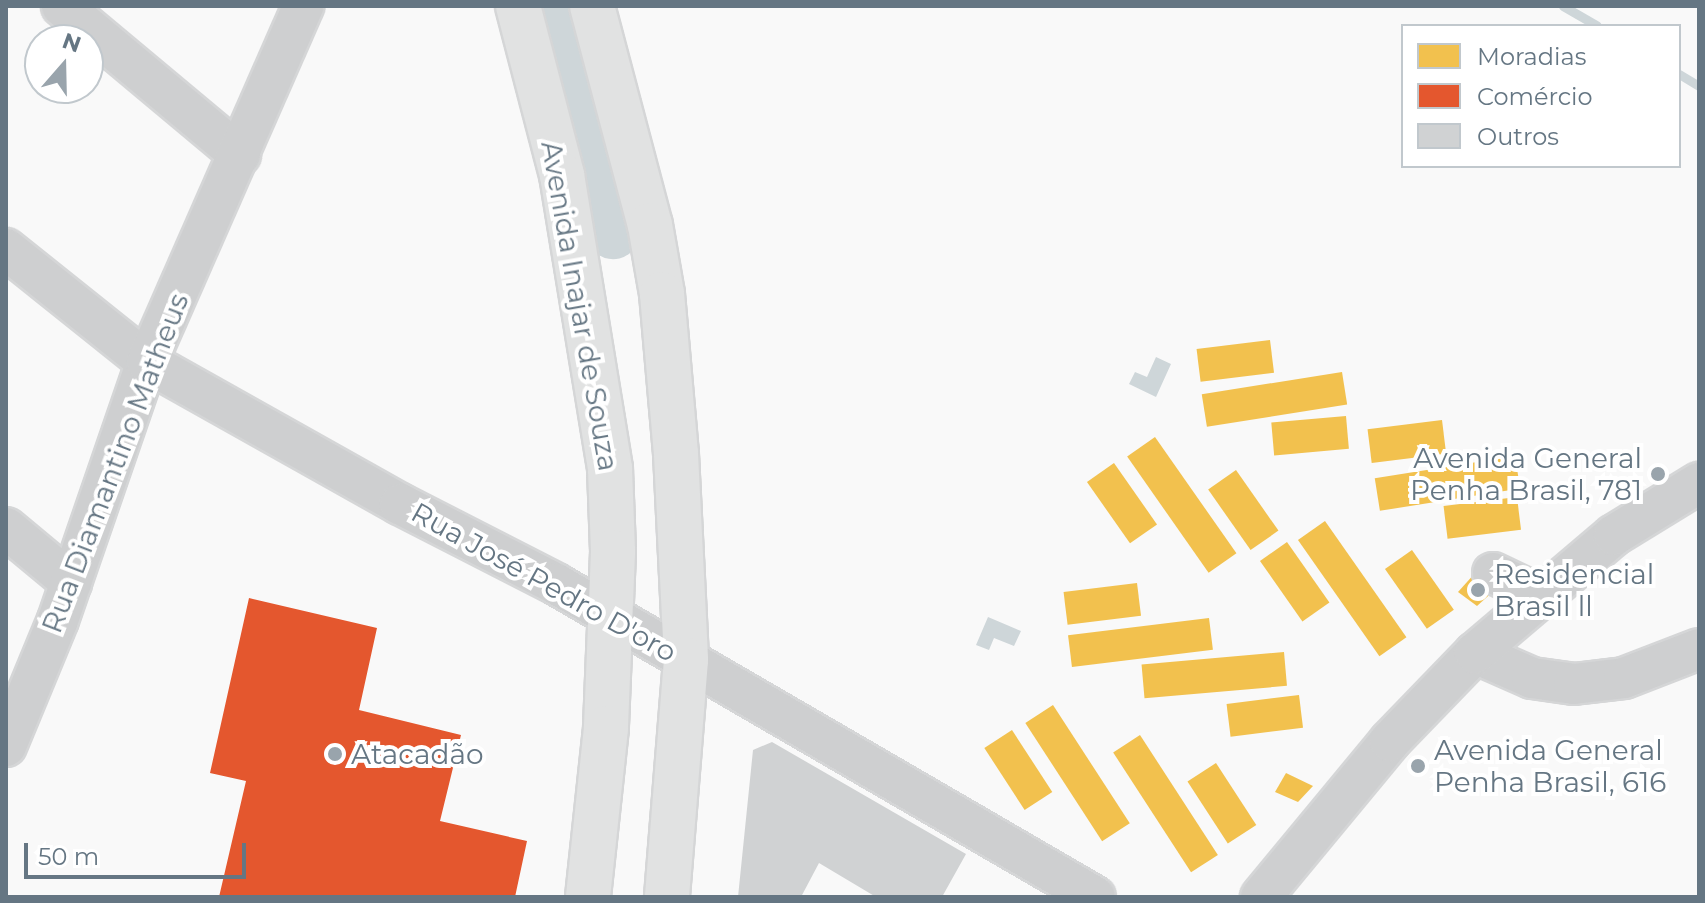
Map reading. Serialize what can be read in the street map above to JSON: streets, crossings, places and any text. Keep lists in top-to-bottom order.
{
  "streets": {
    "main road": ["Avenida Inajar de Souza"],
    "street": ["Rua Diamantino Matheus", "Rua José Pedro D'oro"]
  },
  "crossings": [
    ["Avenida Inajar de Souza", "Rua José Pedro D'oro"],
    ["Rua Diamantino Matheus", "Rua José Pedro D'oro"]
  ],
  "places": [
    "Avenida General Penha Brasil, 781",
    "Residencial Brasil ll",
    "Atacadão",
    "Avenida General Penha Brasil, 616"
  ],
  "legend": ["Moradias", "Comércio", "Outros"],
  "scale_bar": "50 m",
  "north": "top"
}
